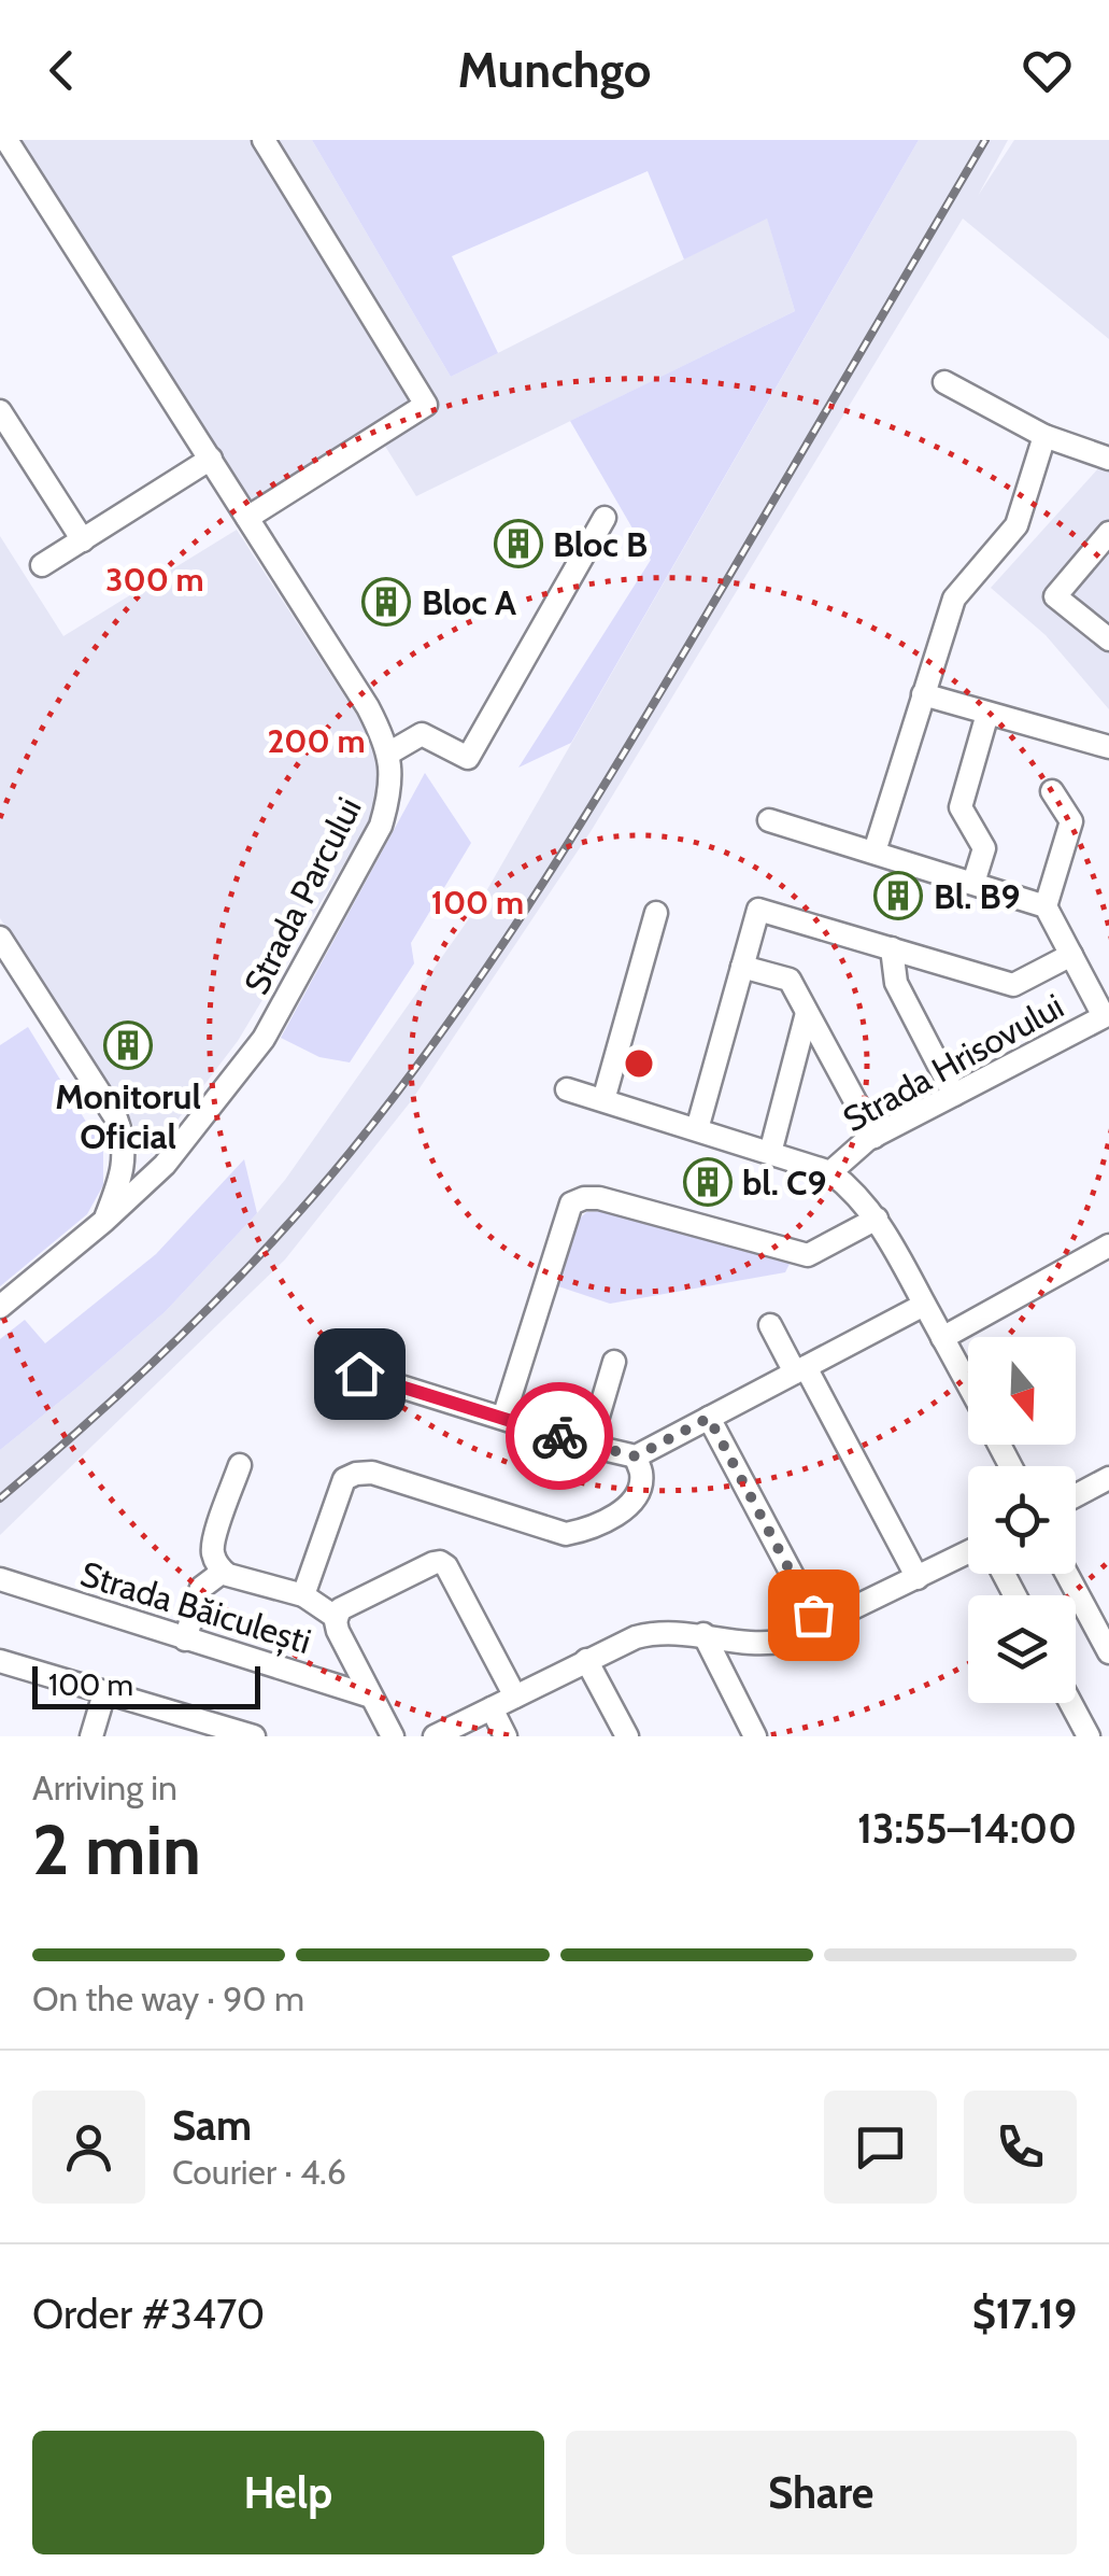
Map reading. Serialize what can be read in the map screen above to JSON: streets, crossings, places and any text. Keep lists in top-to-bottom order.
{
  "streets": {
    "street": ["Strada Parcului", "Strada Hrisovului", "Strada Băiculești"]
  },
  "places": {
    "building": [
      "Bloc B",
      "Bloc A",
      "Bl. B9",
      "Monitorul Oficial",
      "bl. C9"
    ]
  },
  "scale_bar": "100 m",
  "north": "bottom",
  "page": {
    "header": "Munchgo",
    "scale": "100 m",
    "heading": ["2 min", "Arriving in", "13:55–14:00"],
    "panel": [
      "Sam",
      "Courier · 4.6",
      "Order #3470",
      "$17.19"
    ],
    "bar": "On the way · 90 m",
    "buttons": ["Help", "Share"]
  },
  "rings": ["300 m", "200 m", "100 m"]
}
